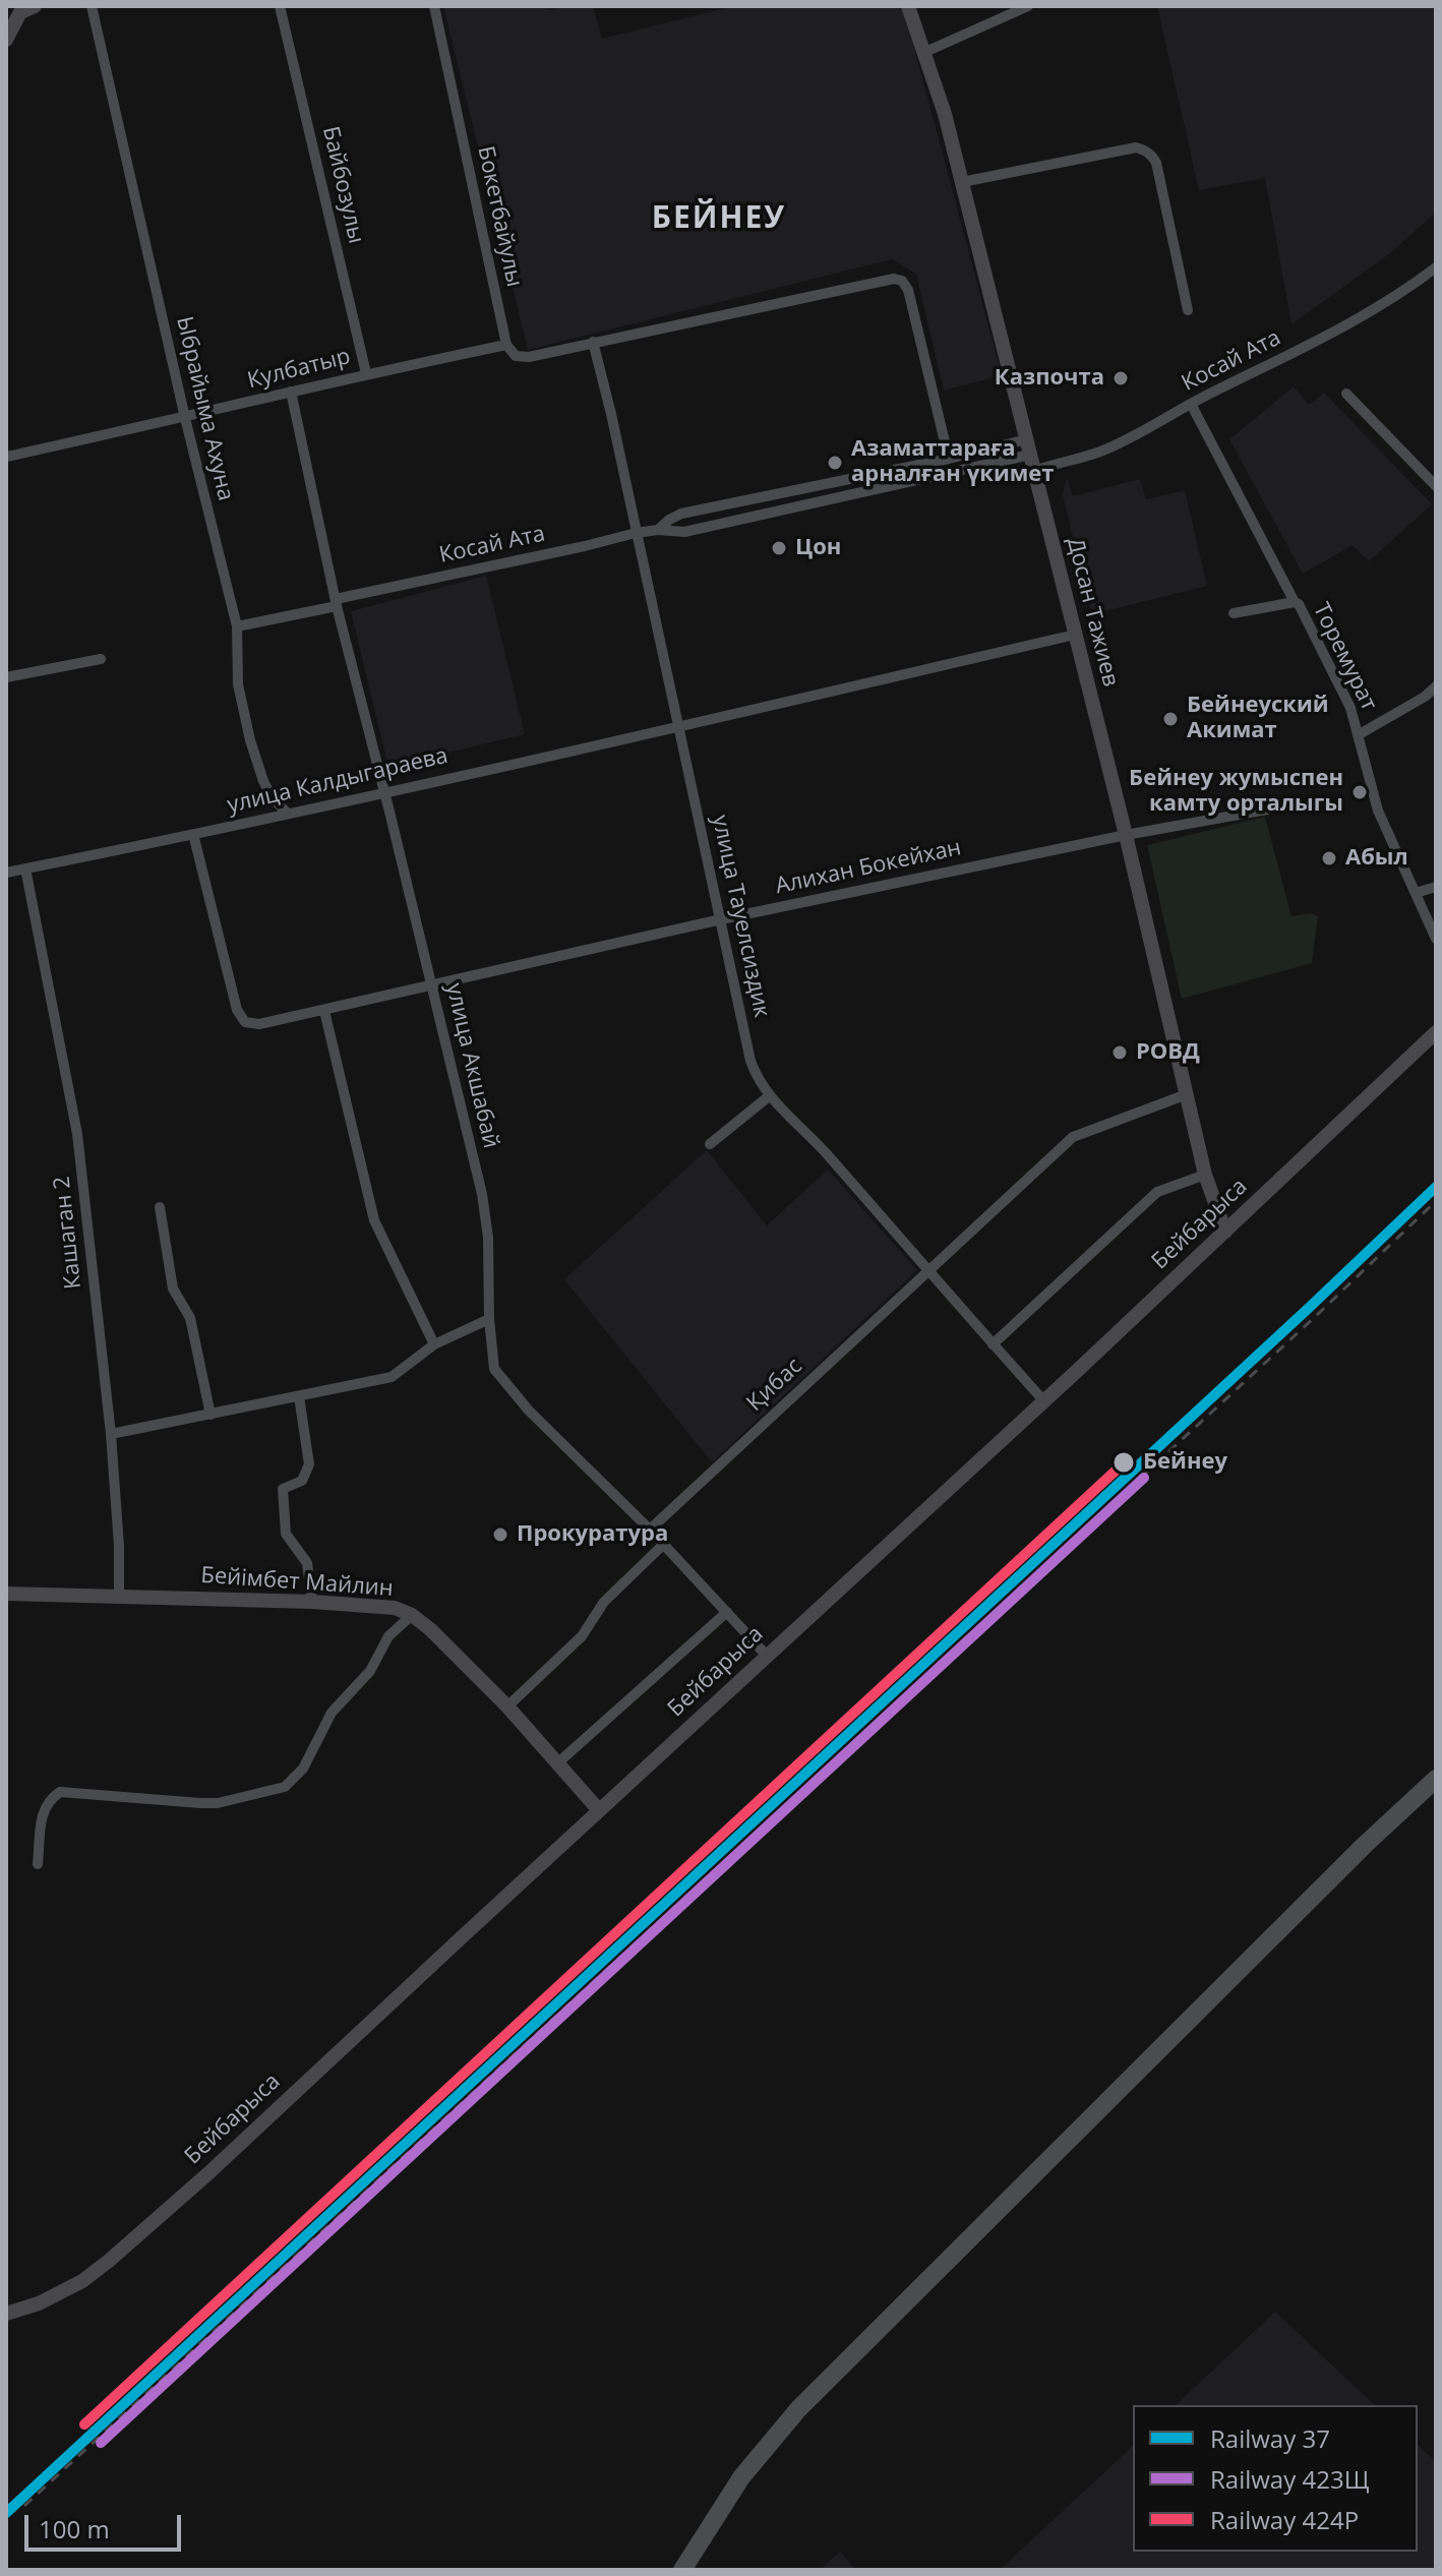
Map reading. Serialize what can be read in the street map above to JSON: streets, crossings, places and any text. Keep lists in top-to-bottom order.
{
  "streets": {
    "street": [
      "Байбозулы",
      "Бокетбайулы",
      "Косай Ата",
      "Кулбатыр",
      "Ыбрайыма Ахуна",
      "Досан Тажиев",
      "Торемурат",
      "улица Калдыгараева",
      "Алихан Бокейхан",
      "улица Тауелсиздик",
      "улица Акшабай",
      "Бейбарыса",
      "Кашаган 2",
      "Қибас",
      "Бейімбет Майлин"
    ]
  },
  "crossings": [
    ["Байбозулы", "Кулбатыр"],
    ["Бокетбайулы", "Кулбатыр"],
    ["Косай Ата", "Ыбрайыма Ахуна"],
    ["Косай Ата", "Досан Тажиев"],
    ["Косай Ата", "Торемурат"],
    ["Косай Ата", "улица Тауелсиздик"],
    ["Косай Ата", "улица Акшабай"],
    ["Кулбатыр", "Ыбрайыма Ахуна"],
    ["Кулбатыр", "улица Акшабай"],
    ["Ыбрайыма Ахуна", "улица Калдыгараева"],
    ["Досан Тажиев", "улица Калдыгараева"],
    ["Досан Тажиев", "Алихан Бокейхан"],
    ["Досан Тажиев", "Бейбарыса"],
    ["Досан Тажиев", "Қибас"],
    ["улица Калдыгараева", "Алихан Бокейхан"],
    ["улица Калдыгараева", "улица Тауелсиздик"],
    ["улица Калдыгараева", "улица Акшабай"],
    ["улица Калдыгараева", "Кашаган 2"],
    ["Алихан Бокейхан", "улица Тауелсиздик"],
    ["Алихан Бокейхан", "улица Акшабай"],
    ["улица Тауелсиздик", "Бейбарыса"],
    ["улица Тауелсиздик", "Қибас"],
    ["улица Акшабай", "Бейбарыса"],
    ["улица Акшабай", "Қибас"],
    ["Бейбарыса", "Бейімбет Майлин"],
    ["Кашаган 2", "Бейімбет Майлин"]
  ],
  "districts": ["БЕЙНЕУ"],
  "places": [
    "Казпочта",
    "Азаматтараға арналған үкимет",
    "Цон",
    "Бейнеуский Акимат",
    "Бейнеу жумыспен камту орталыгы",
    "Абыл",
    "РОВД",
    "Бейнеу",
    "Прокуратура"
  ],
  "lines": ["rail line 37", "rail line 424Р", "rail line 423Щ"],
  "legend": ["Railway 37", "Railway 423Щ", "Railway 424Р"],
  "scale_bar": "100 m"
}
